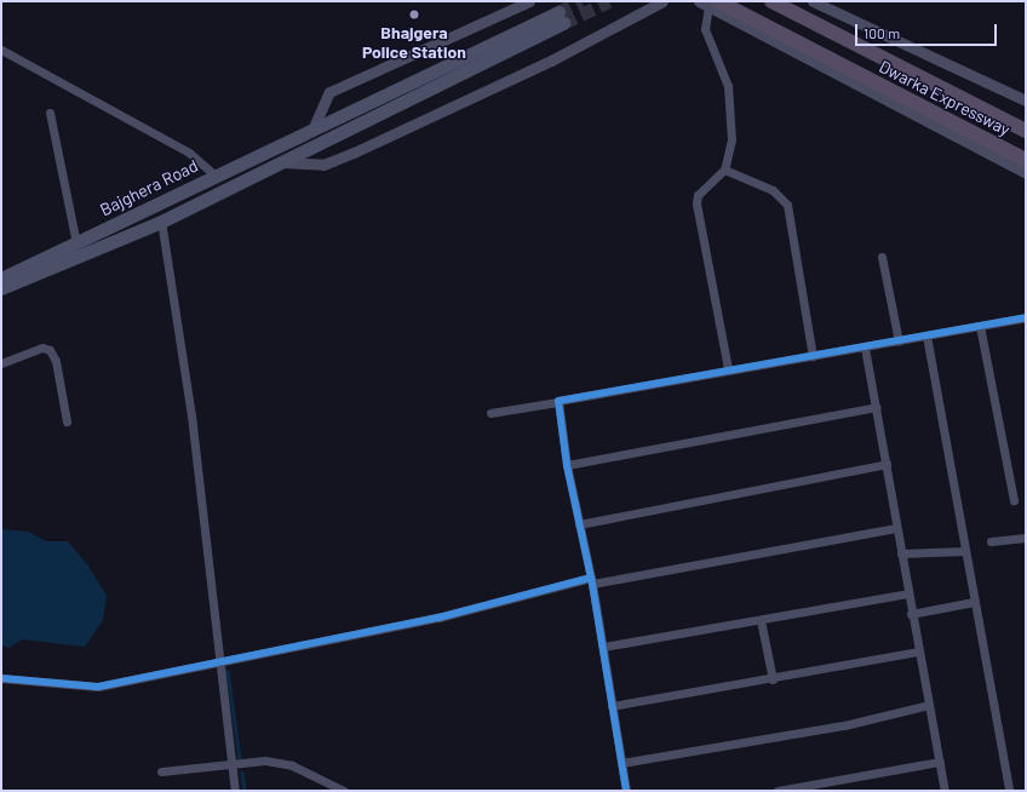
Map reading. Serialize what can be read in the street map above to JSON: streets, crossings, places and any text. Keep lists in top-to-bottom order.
{
  "streets": {
    "highway": ["Dwarka Expressway"],
    "main road": ["Bajghera Road"]
  },
  "places": ["Bhajgera Police Station"],
  "scale_bar": "100 m"
}
